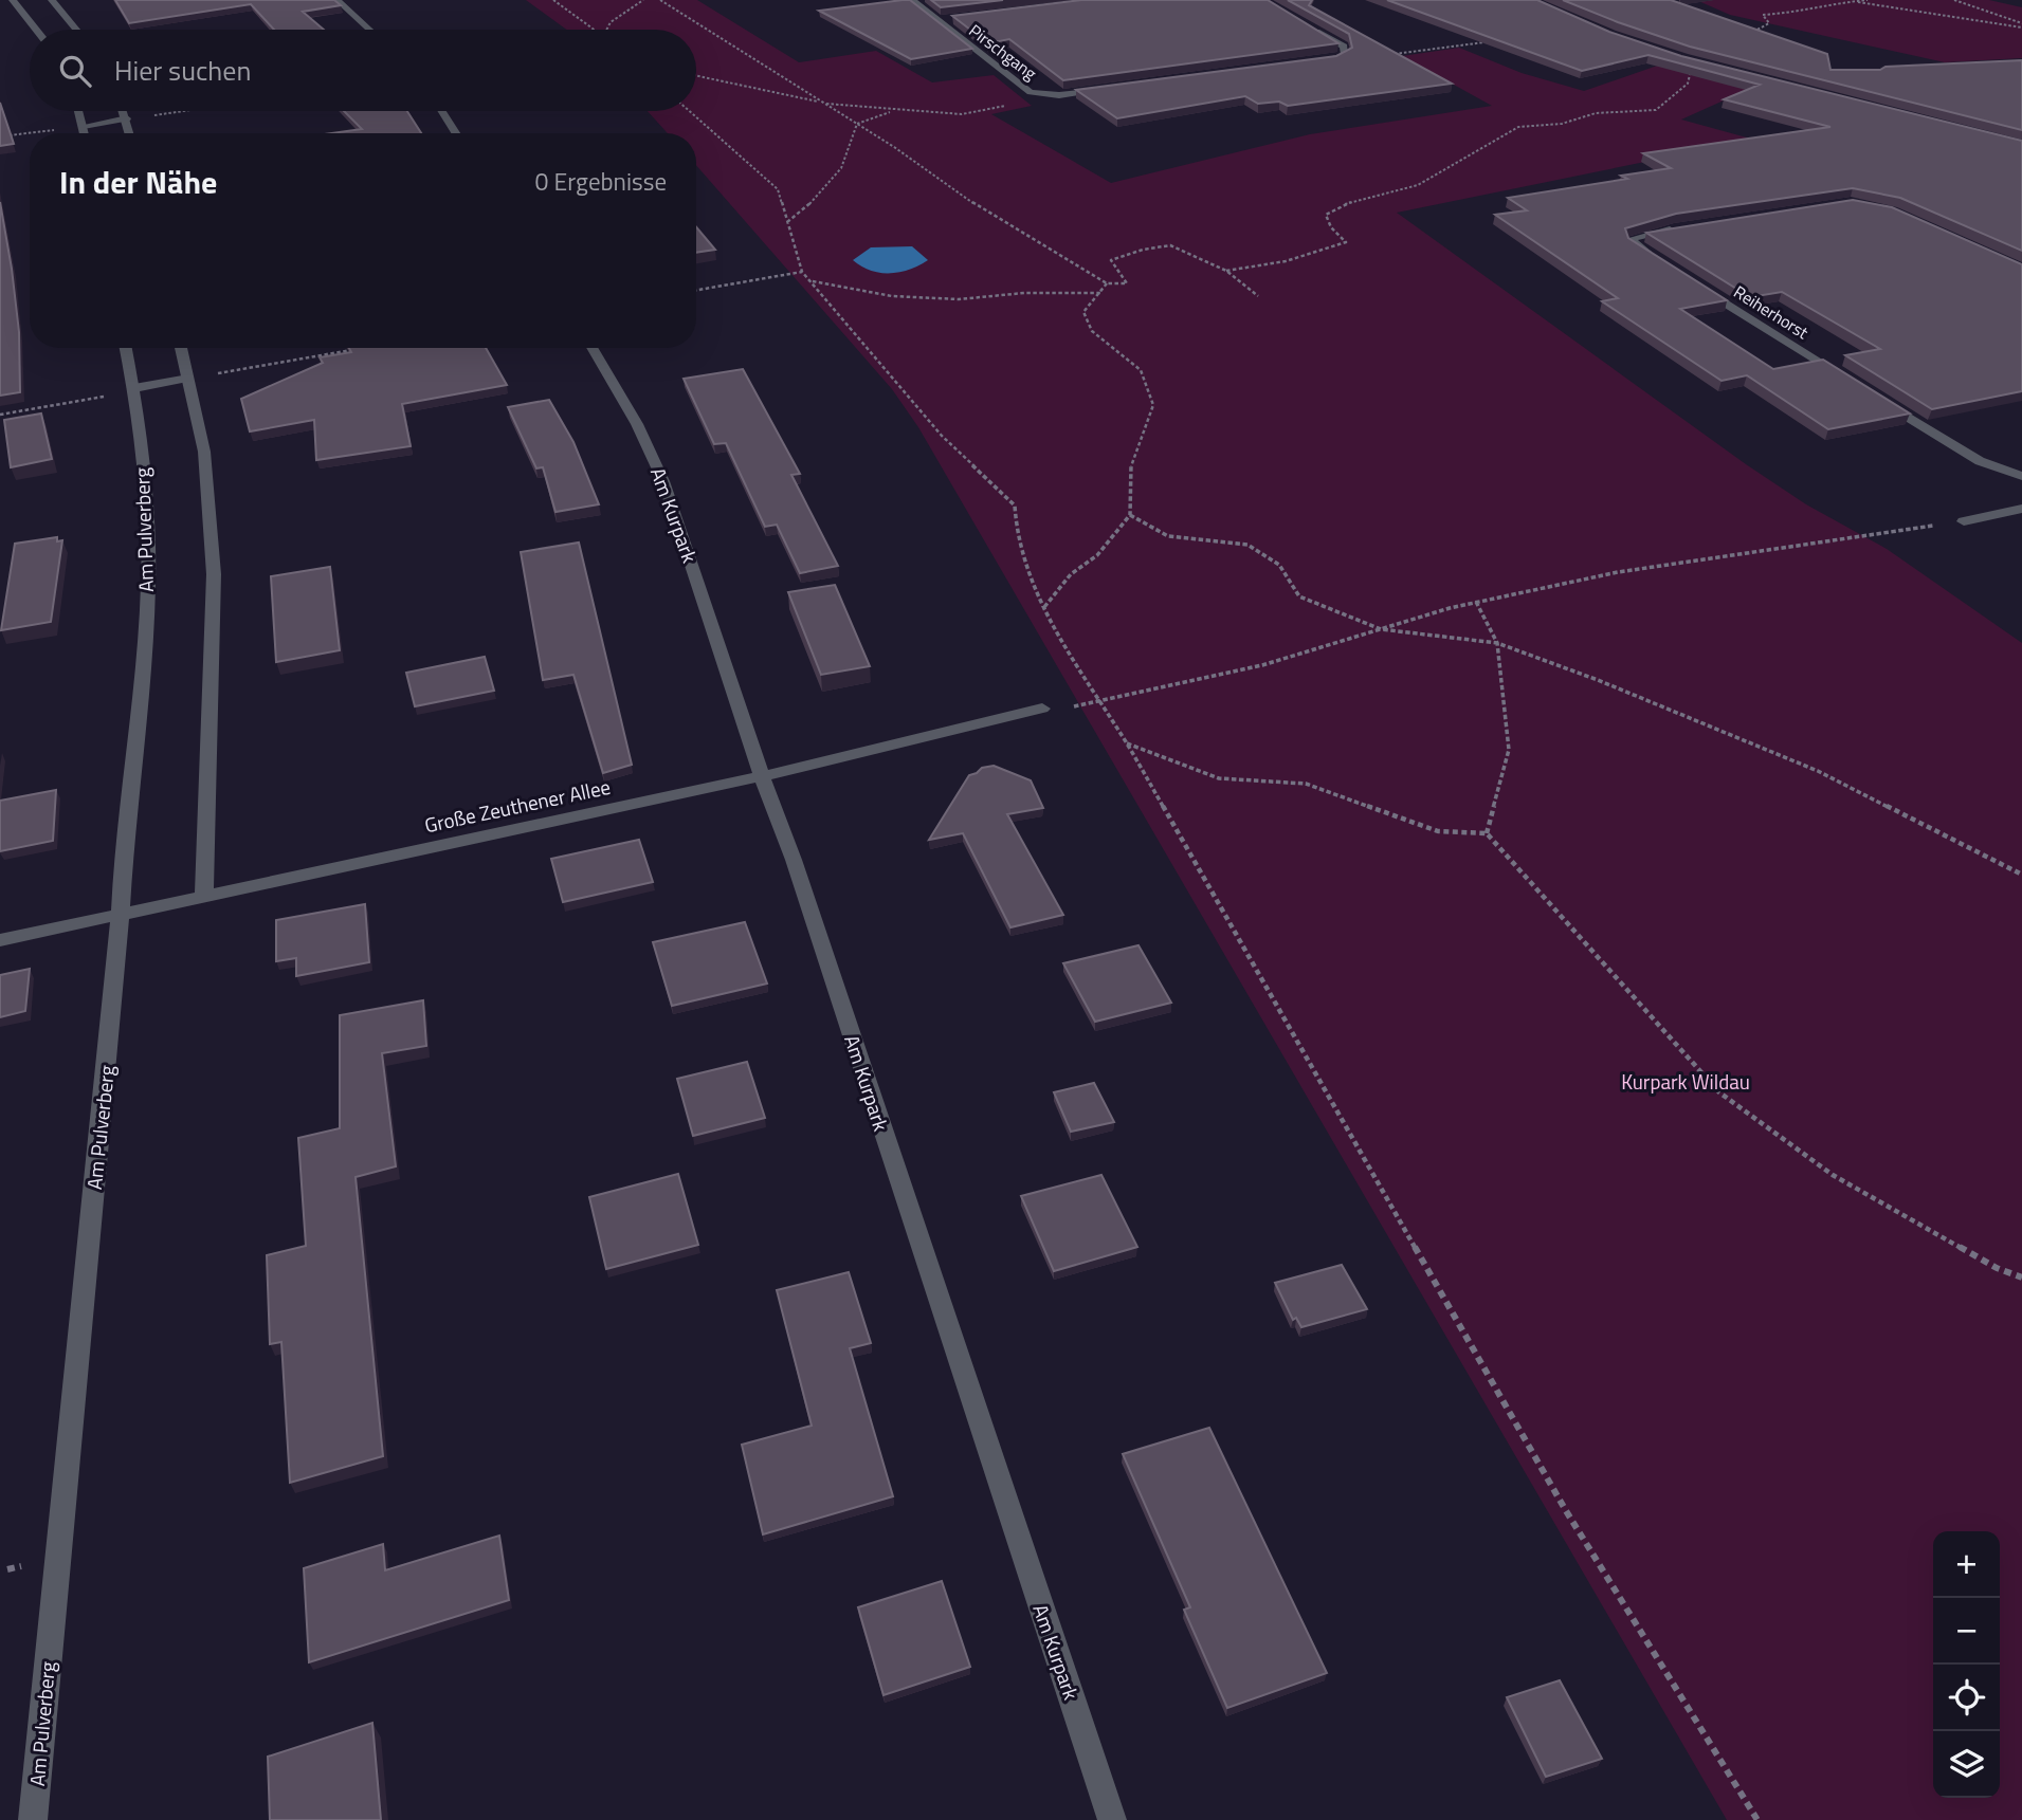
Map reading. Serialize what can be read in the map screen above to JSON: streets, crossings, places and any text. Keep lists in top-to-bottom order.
{
  "streets": {
    "street": [
      "Pirschgang",
      "Reiherhorst",
      "Am Kurpark",
      "Am Pulverberg",
      "Große Zeuthener Allee"
    ]
  },
  "crossings": [
    ["Am Kurpark", "Große Zeuthener Allee"],
    ["Am Pulverberg", "Große Zeuthener Allee"]
  ],
  "parks": ["Kurpark Wildau"],
  "page": {
    "search": "Hier suchen",
    "heading": ["In der Nähe", "0 Ergebnisse"],
    "map_buttons": ["+", "−"]
  }
}
